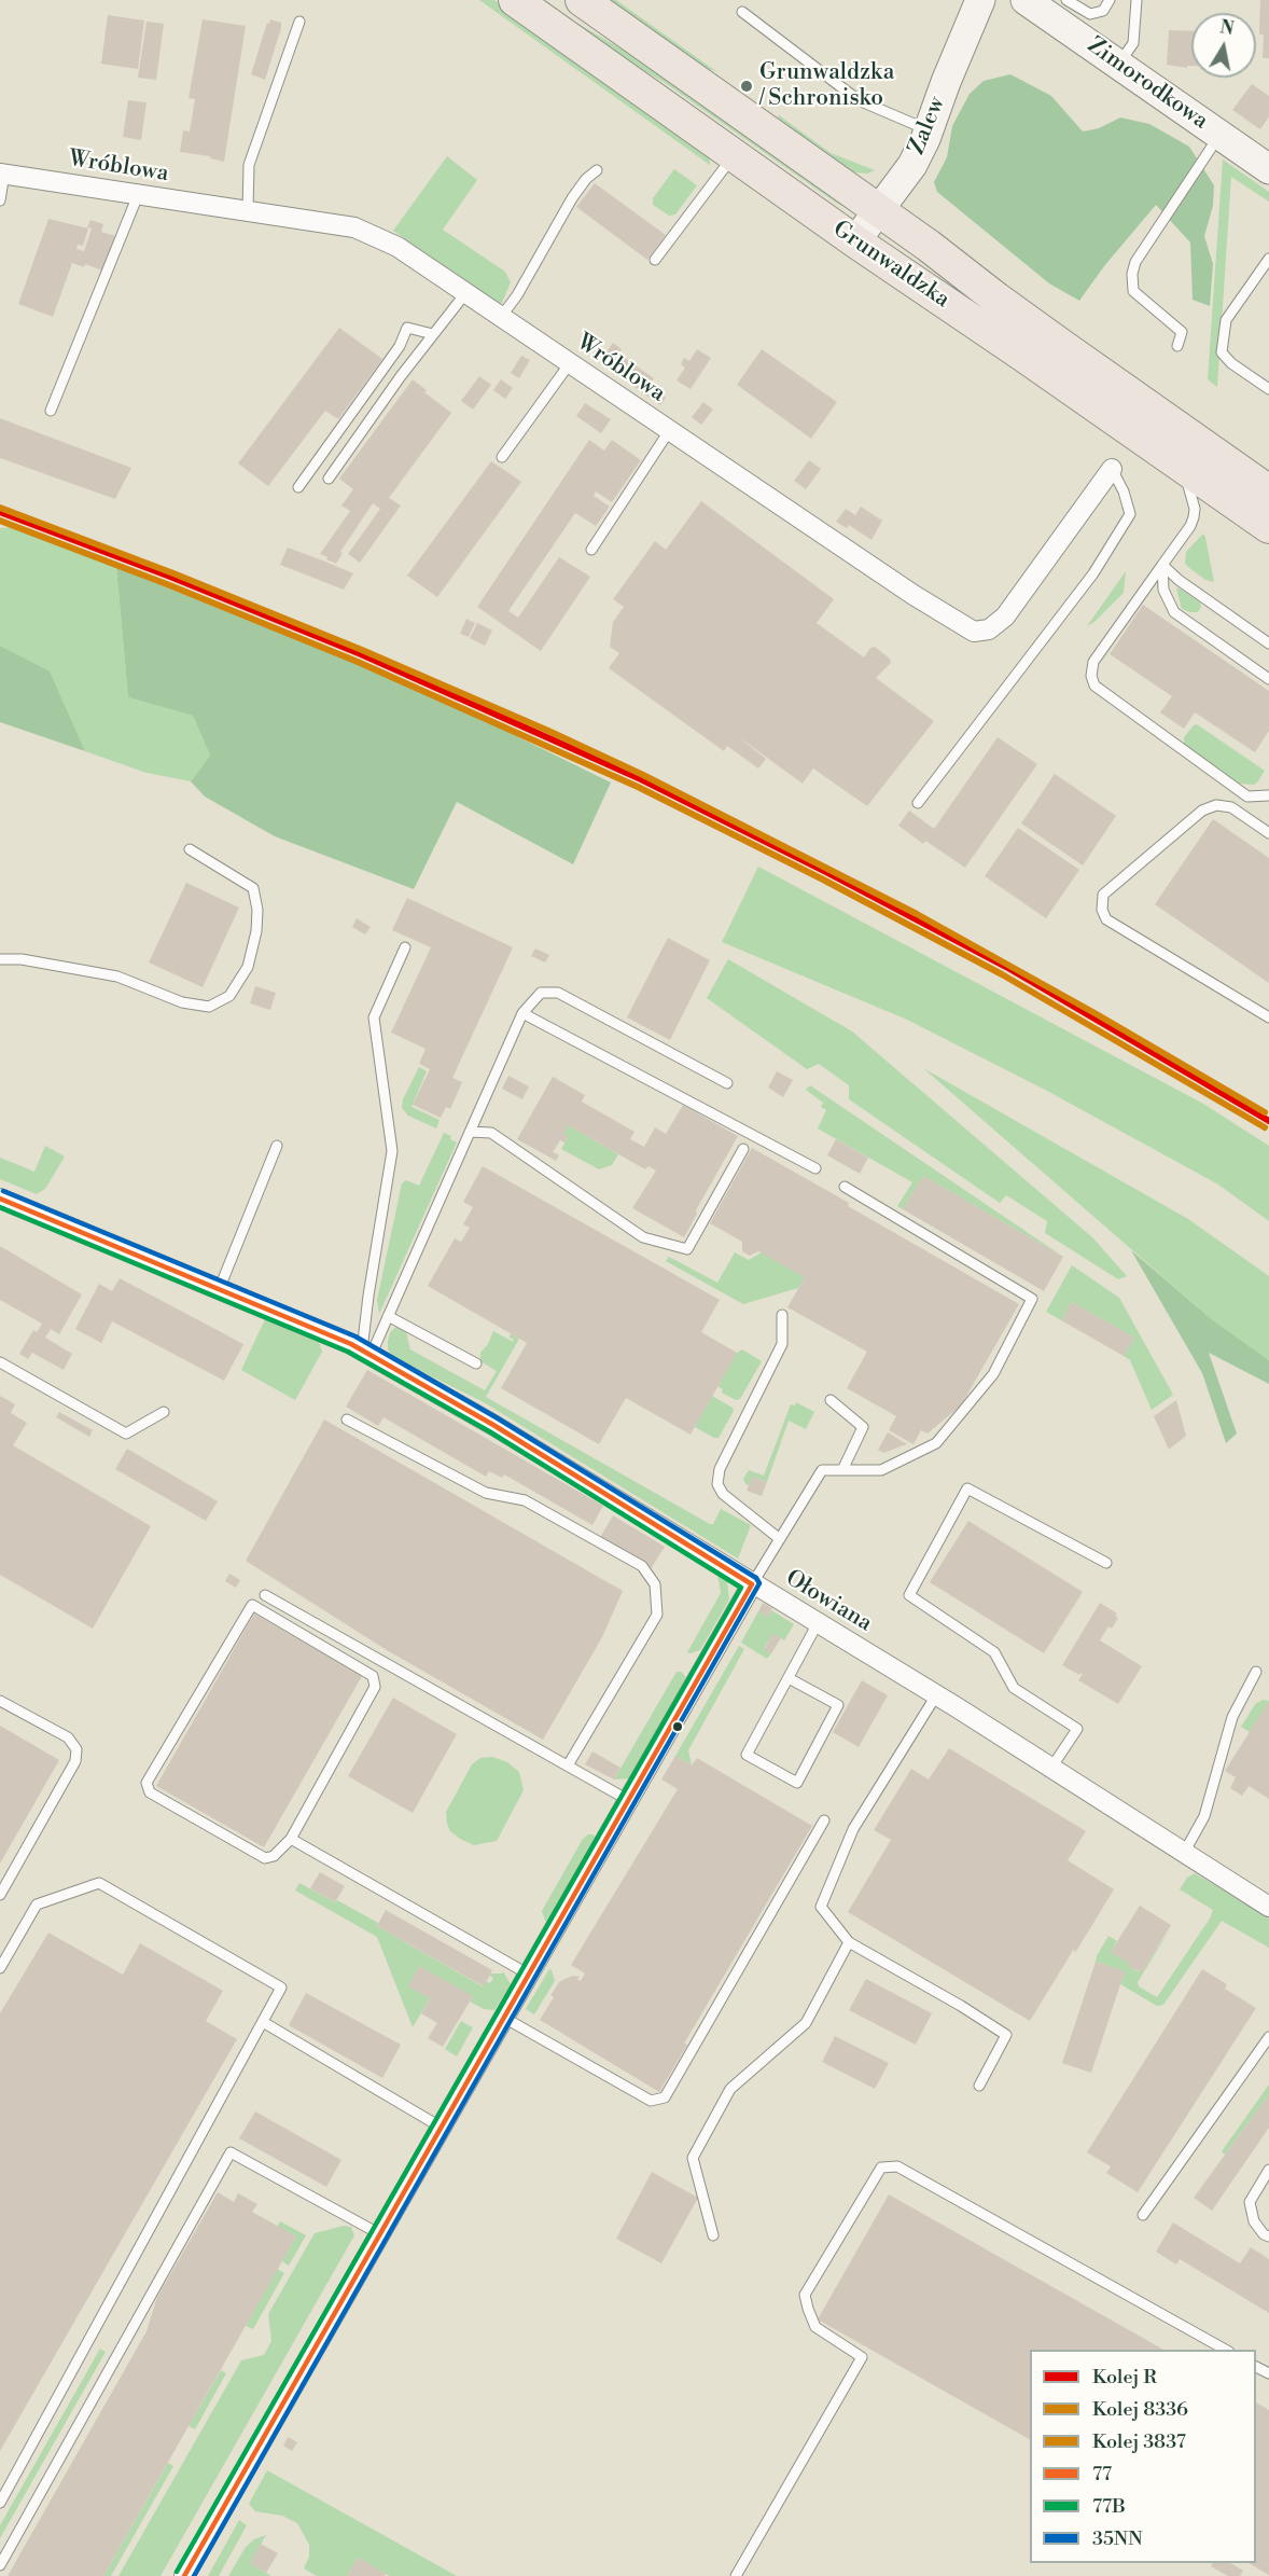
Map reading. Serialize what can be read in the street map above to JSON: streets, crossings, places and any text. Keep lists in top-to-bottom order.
{
  "streets": {
    "main road": ["Grunwaldzka"],
    "street": [
      "Zimorodkowa",
      "Zalew",
      "Wróblowa",
      "Ołowiana"
    ]
  },
  "crossings": [
    ["Zalew", "Grunwaldzka"]
  ],
  "places": ["Grunwaldzka / Schronisko"],
  "lines": [
    "rail line 3837",
    "rail line R",
    "rail line 8336",
    "transit line 35NN",
    "transit line 77",
    "transit line 77B"
  ],
  "legend": [
    "Kolej R",
    "Kolej 8336",
    "Kolej 3837",
    "77",
    "77B",
    "35NN"
  ],
  "north": "top"
}
